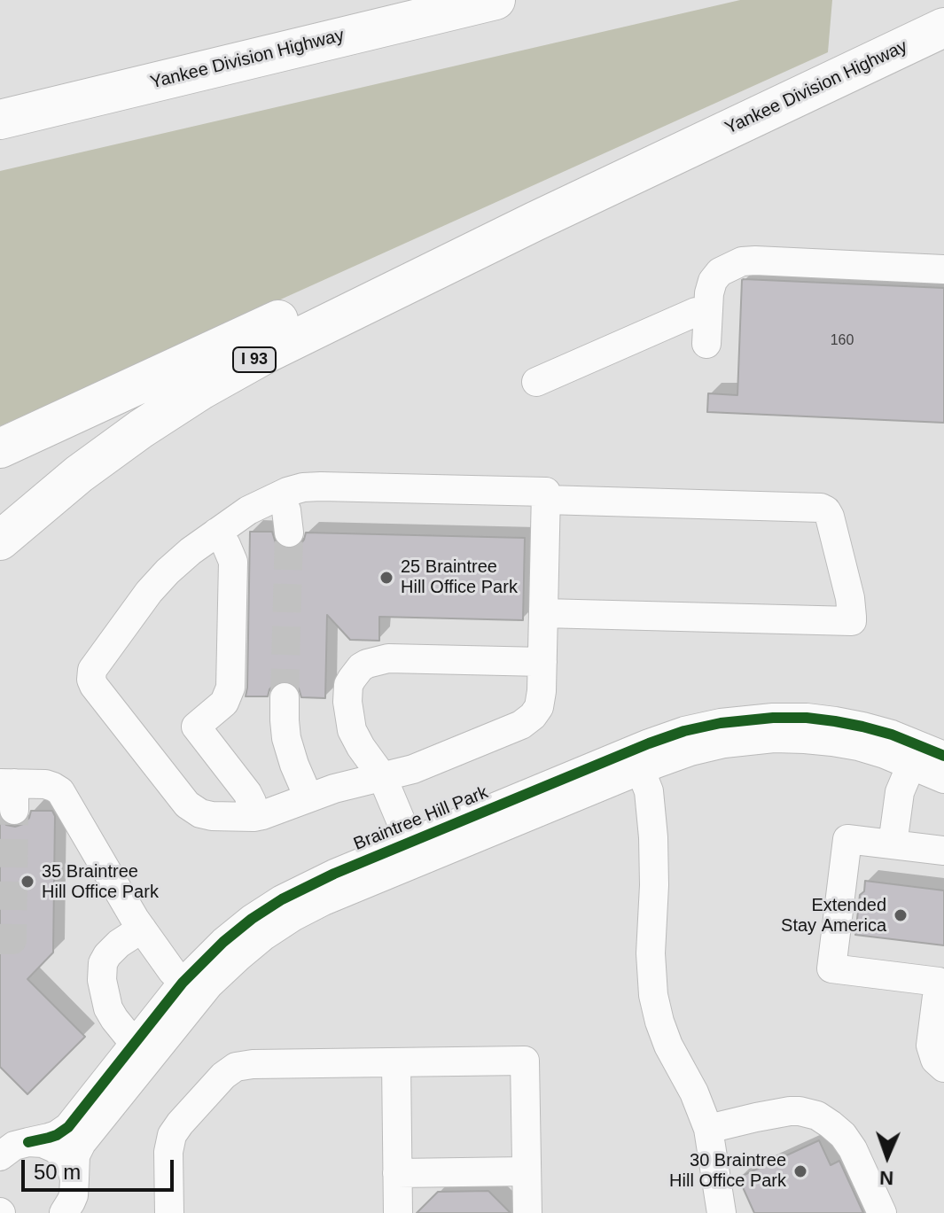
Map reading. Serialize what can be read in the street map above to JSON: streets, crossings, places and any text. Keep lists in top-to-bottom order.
{
  "streets": {
    "highway": ["Yankee Division Highway", "I 93"],
    "cycle path": ["Braintree Hill Park"]
  },
  "crossings": [
    ["Yankee Division Highway", "I 93"]
  ],
  "places": [
    "25 Braintree Hill Office Park",
    "35 Braintree Hill Office Park",
    "Extended Stay America",
    "30 Braintree Hill Office Park"
  ],
  "house_numbers": ["160"],
  "scale_bar": "50 m",
  "north": "bottom"
}
